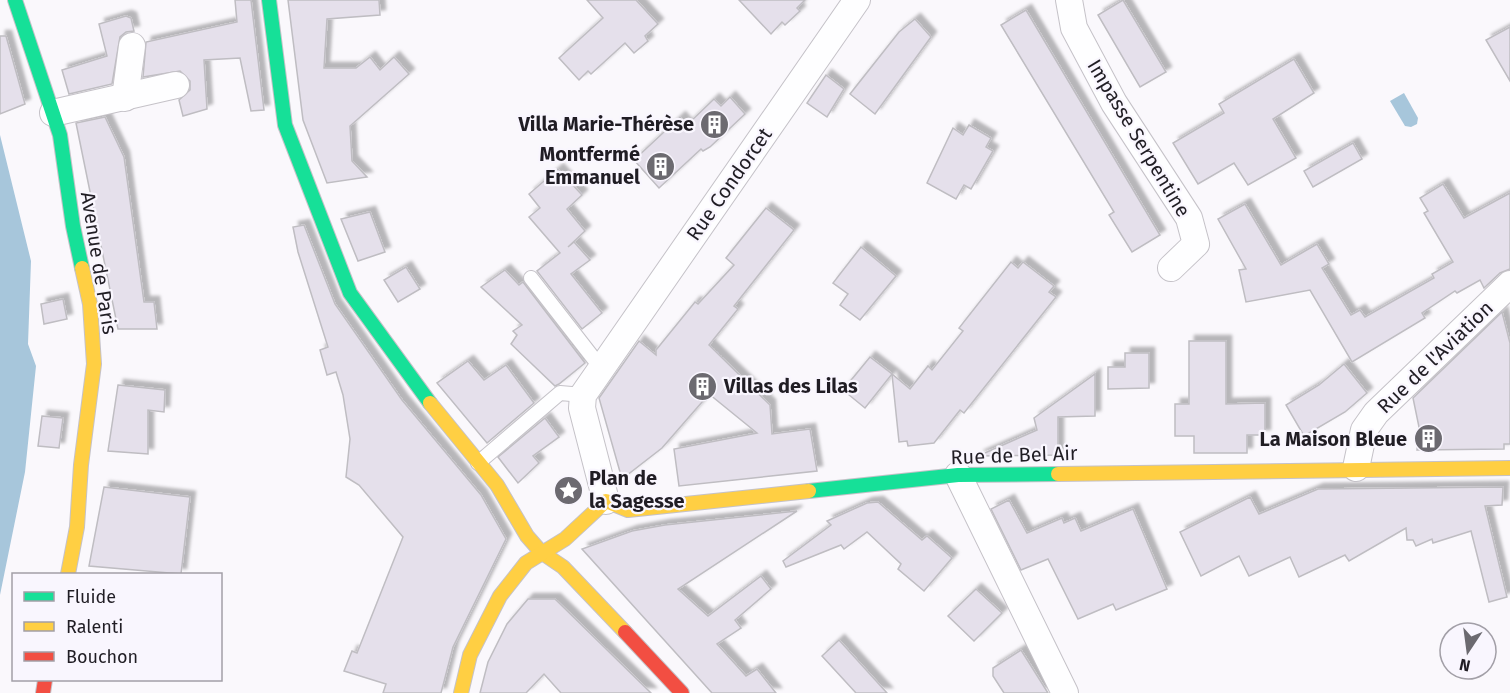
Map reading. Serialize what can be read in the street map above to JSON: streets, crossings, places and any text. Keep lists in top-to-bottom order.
{
  "streets": {
    "street": [
      "Impasse Serpentine",
      "Rue Condorcet",
      "Avenue de Paris",
      "Rue de l'Aviation",
      "Rue de Bel Air"
    ]
  },
  "crossings": [
    ["Rue de l'Aviation", "Rue de Bel Air"]
  ],
  "places": {
    "building": [
      "Villa Marie-Thérèse",
      "Montfermé Emmanuel",
      "Villas des Lilas",
      "La Maison Bleue"
    ],
    "place": ["Plan de la Sagesse"]
  },
  "legend": ["Fluide", "Ralenti", "Bouchon"],
  "north": "bottom"
}
